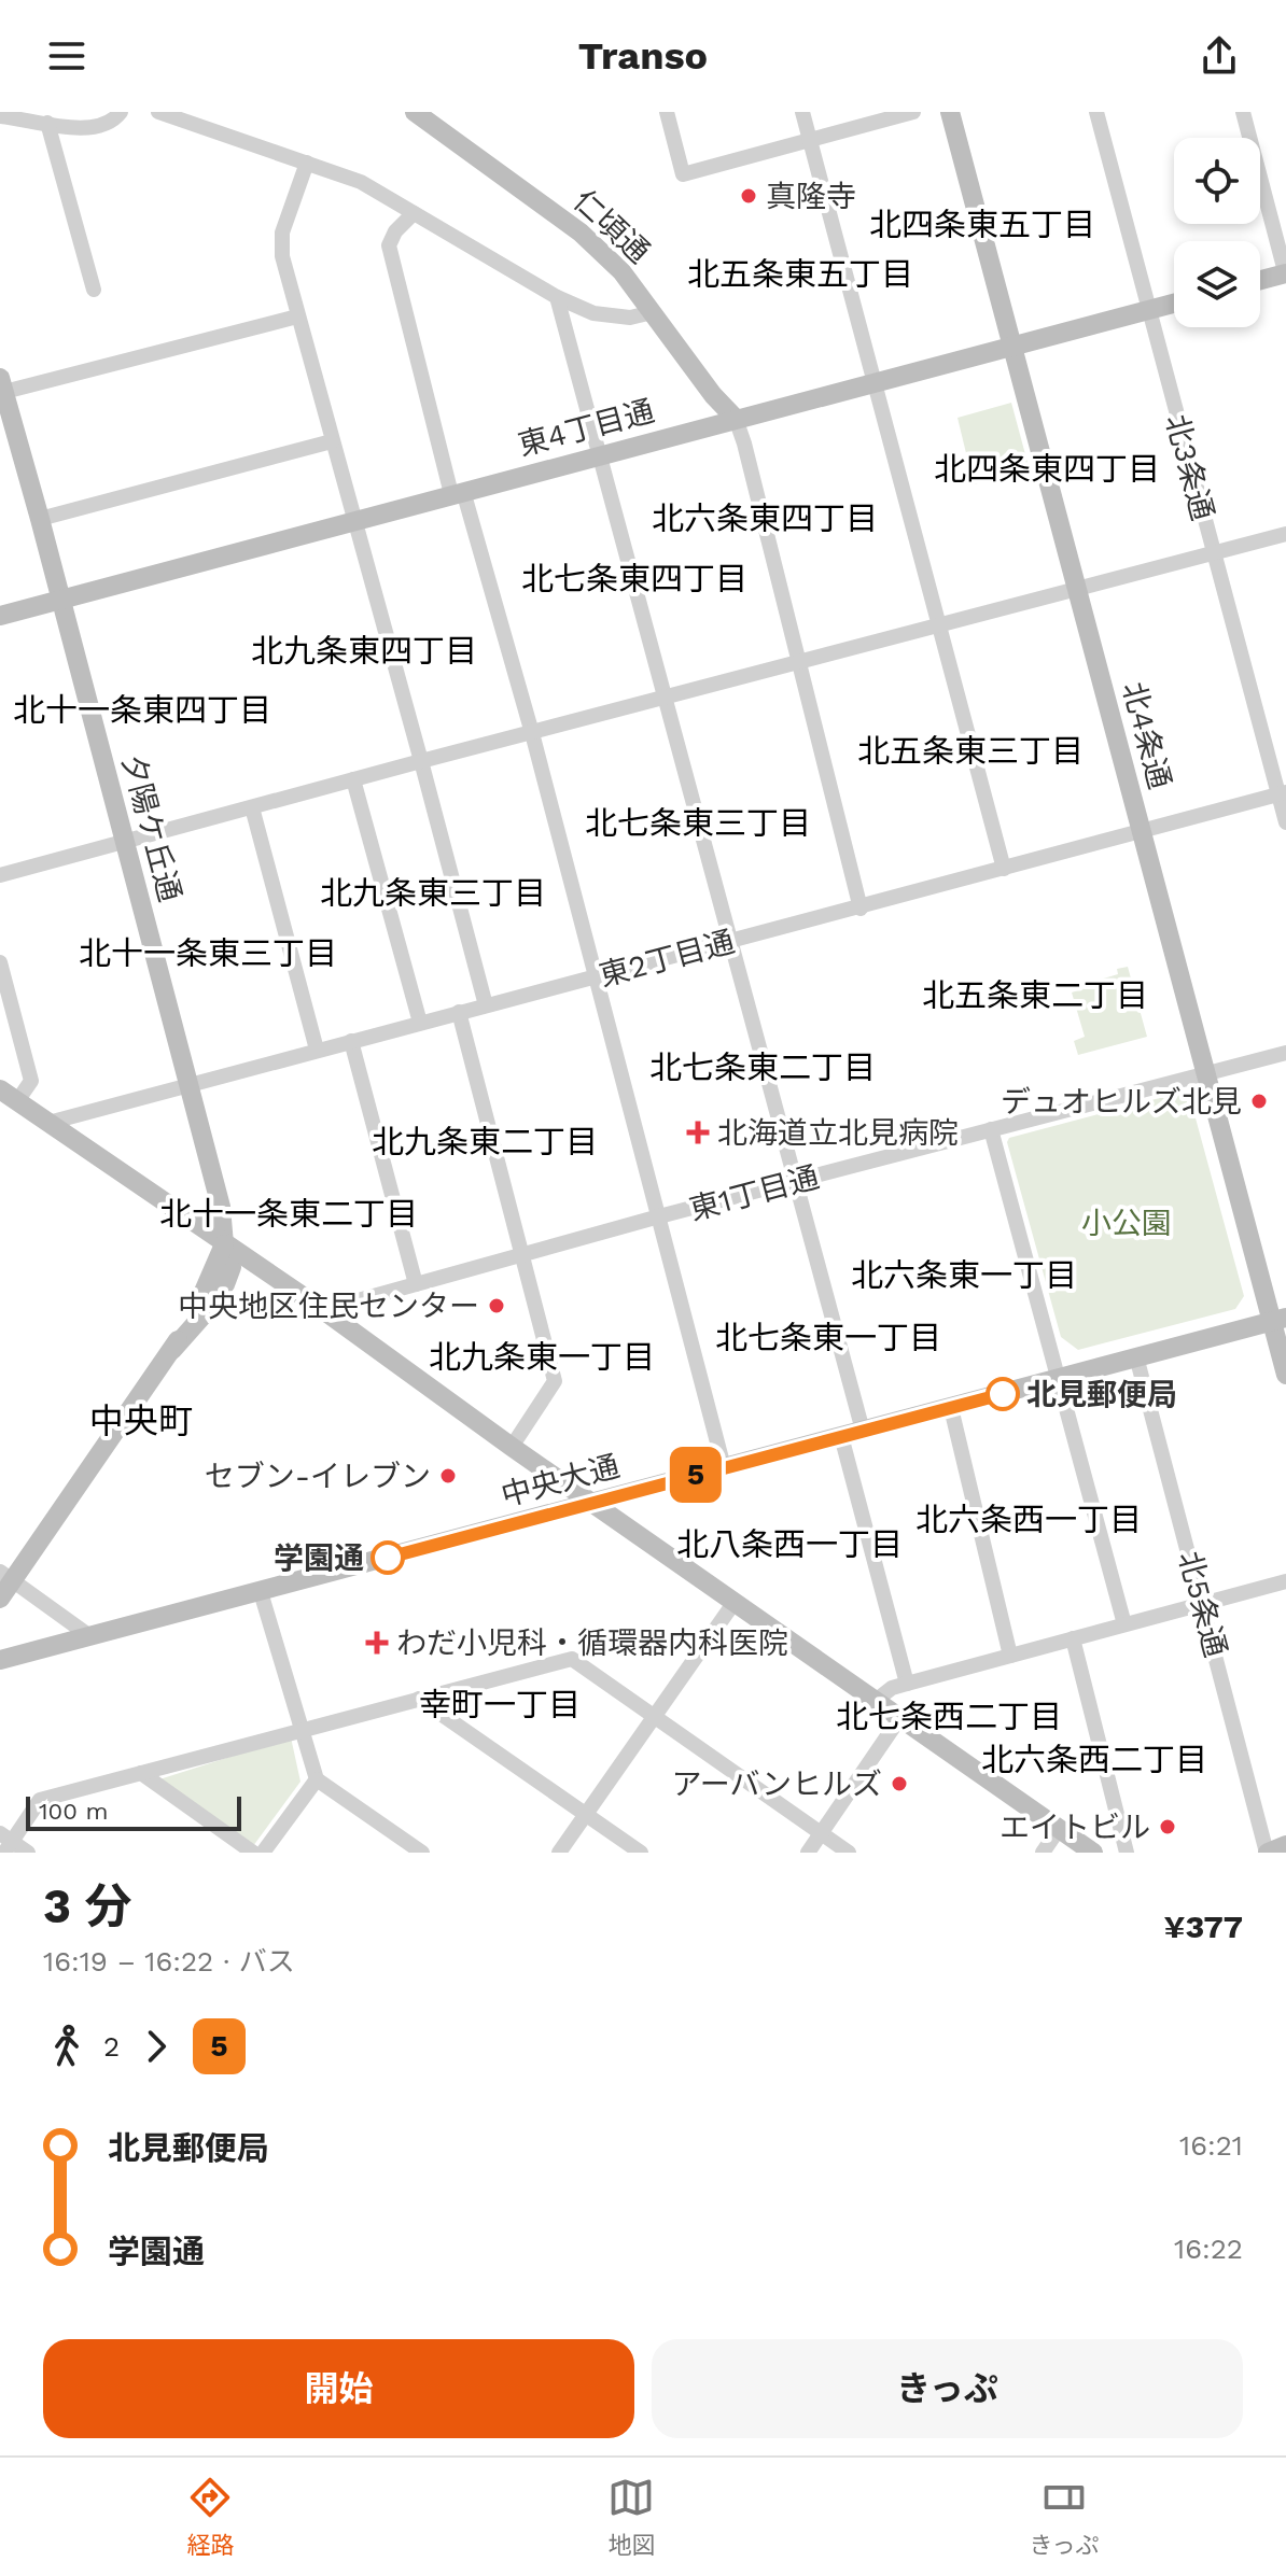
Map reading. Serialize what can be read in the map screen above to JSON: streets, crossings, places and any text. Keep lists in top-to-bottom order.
{
  "streets": {
    "street": [
      "仁頃通",
      "東4丁目通",
      "北3条通",
      "北4条通",
      "夕陽ケ丘通",
      "東2丁目通",
      "東1丁目通",
      "中央大通",
      "北5条通"
    ]
  },
  "crossings": [
    ["仁頃通", "東4丁目通"],
    ["東4丁目通", "北3条通"],
    ["東4丁目通", "北4条通"],
    ["東4丁目通", "夕陽ケ丘通"],
    ["北3条通", "東2丁目通"],
    ["北4条通", "東2丁目通"],
    ["北4条通", "東1丁目通"],
    ["北4条通", "中央大通"],
    ["夕陽ケ丘通", "東2丁目通"],
    ["中央大通", "北5条通"]
  ],
  "districts": [
    "北四条東五丁目",
    "北五条東五丁目",
    "北四条東四丁目",
    "北六条東四丁目",
    "北七条東四丁目",
    "北九条東四丁目",
    "北十一条東四丁目",
    "北五条東三丁目",
    "北七条東三丁目",
    "北九条東三丁目",
    "北十一条東三丁目",
    "北五条東二丁目",
    "北七条東二丁目",
    "北九条東二丁目",
    "北十一条東二丁目",
    "北六条東一丁目",
    "北七条東一丁目",
    "北九条東一丁目",
    "中央町",
    "北六条西一丁目",
    "北八条西一丁目",
    "幸町一丁目",
    "北七条西二丁目",
    "北六条西二丁目"
  ],
  "parks": ["小公園"],
  "places": {
    "other": [
      "真隆寺",
      "デュオヒルズ北見",
      "中央地区住民センター",
      "北見郵便局",
      "セブン-イレブン",
      "学園通",
      "アーバンヒルズ",
      "エイトビル"
    ],
    "health": ["北海道立北見病院", "わだ小児科・循環器内科医院"]
  },
  "lines": ["bus line 5"],
  "scale_bar": "100 m",
  "page": {
    "header": "Transo",
    "on_map": "5",
    "scale": "100 m",
    "heading": ["3 分", "16:19 – 16:22 · バス", "¥377"],
    "legs": ["2", "5"],
    "list": [
      {
        "name": "北見郵便局",
        "value": "16:21"
      },
      {
        "name": "学園通",
        "value": "16:22"
      }
    ],
    "buttons": ["開始", "きっぷ"],
    "tabs": ["経路", "地図", "きっぷ"]
  }
}
